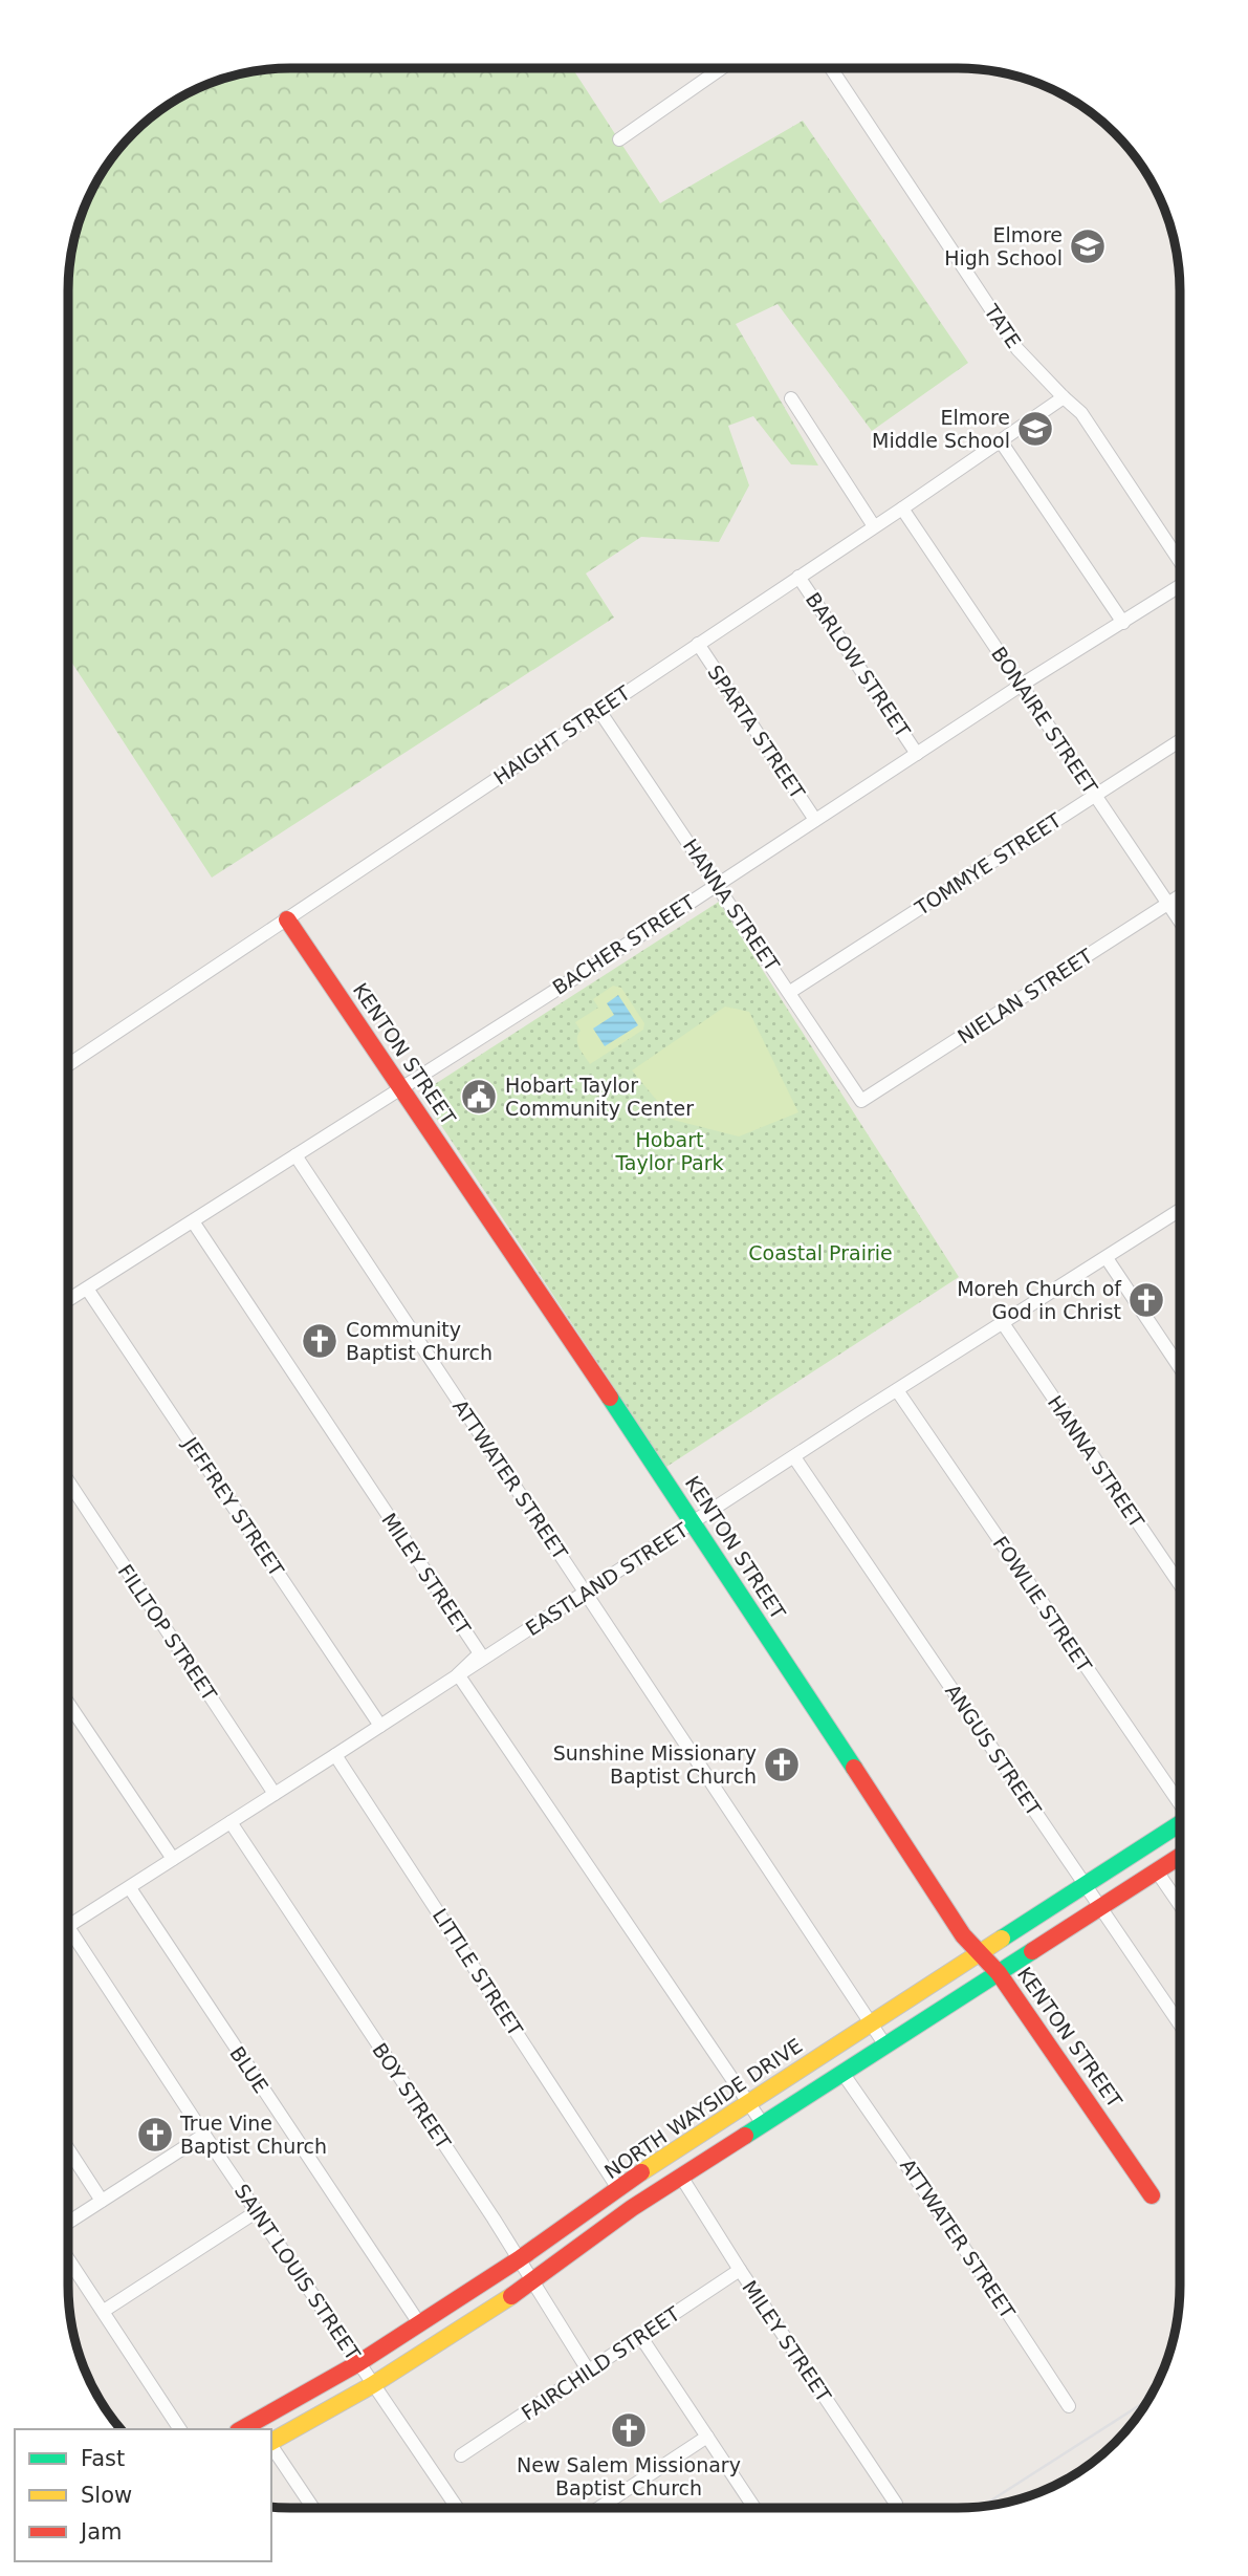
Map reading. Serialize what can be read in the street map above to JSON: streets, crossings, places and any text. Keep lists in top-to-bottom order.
{
  "streets": {
    "main road": ["KENTON STREET", "NORTH WAYSIDE DRIVE"],
    "street": [
      "TATE",
      "BARLOW STREET",
      "BONAIRE STREET",
      "SPARTA STREET",
      "HAIGHT STREET",
      "TOMMYE STREET",
      "HANNA STREET",
      "BACHER STREET",
      "NIELAN STREET",
      "ATTWATER STREET",
      "JEFFREY STREET",
      "MILEY STREET",
      "EASTLAND STREET",
      "FOWLIE STREET",
      "FILLTOP STREET",
      "ANGUS STREET",
      "LITTLE STREET",
      "BLUE",
      "BOY STREET",
      "SAINT LOUIS STREET",
      "FAIRCHILD STREET"
    ]
  },
  "crossings": [
    ["TATE", "HAIGHT STREET"],
    ["BARLOW STREET", "HAIGHT STREET"],
    ["BARLOW STREET", "BACHER STREET"],
    ["BONAIRE STREET", "HAIGHT STREET"],
    ["BONAIRE STREET", "TOMMYE STREET"],
    ["BONAIRE STREET", "BACHER STREET"],
    ["BONAIRE STREET", "NIELAN STREET"],
    ["SPARTA STREET", "HAIGHT STREET"],
    ["SPARTA STREET", "BACHER STREET"],
    ["HAIGHT STREET", "HANNA STREET"],
    ["HAIGHT STREET", "KENTON STREET"],
    ["TOMMYE STREET", "HANNA STREET"],
    ["HANNA STREET", "BACHER STREET"],
    ["HANNA STREET", "NIELAN STREET"],
    ["HANNA STREET", "EASTLAND STREET"],
    ["BACHER STREET", "KENTON STREET"],
    ["BACHER STREET", "ATTWATER STREET"],
    ["BACHER STREET", "JEFFREY STREET"],
    ["BACHER STREET", "MILEY STREET"],
    ["KENTON STREET", "EASTLAND STREET"],
    ["KENTON STREET", "NORTH WAYSIDE DRIVE"],
    ["ATTWATER STREET", "EASTLAND STREET"],
    ["ATTWATER STREET", "NORTH WAYSIDE DRIVE"],
    ["JEFFREY STREET", "EASTLAND STREET"],
    ["MILEY STREET", "EASTLAND STREET"],
    ["MILEY STREET", "FAIRCHILD STREET"],
    ["EASTLAND STREET", "FOWLIE STREET"],
    ["EASTLAND STREET", "FILLTOP STREET"],
    ["EASTLAND STREET", "ANGUS STREET"],
    ["EASTLAND STREET", "LITTLE STREET"],
    ["EASTLAND STREET", "BLUE"],
    ["EASTLAND STREET", "BOY STREET"],
    ["ANGUS STREET", "NORTH WAYSIDE DRIVE"],
    ["LITTLE STREET", "NORTH WAYSIDE DRIVE"],
    ["BLUE", "NORTH WAYSIDE DRIVE"],
    ["BOY STREET", "NORTH WAYSIDE DRIVE"],
    ["BOY STREET", "FAIRCHILD STREET"],
    ["NORTH WAYSIDE DRIVE", "SAINT LOUIS STREET"]
  ],
  "parks": ["Hobart Taylor Park", "Coastal Prairie"],
  "places": {
    "school or university": ["Elmore High School", "Elmore Middle School"],
    "public building": ["Hobart Taylor Community Center"],
    "church": [
      "Moreh Church of God in Christ",
      "Community Baptist Church",
      "Sunshine Missionary Baptist Church",
      "True Vine Baptist Church",
      "New Salem Missionary Baptist Church"
    ]
  },
  "legend": ["Fast", "Slow", "Jam"]
}
